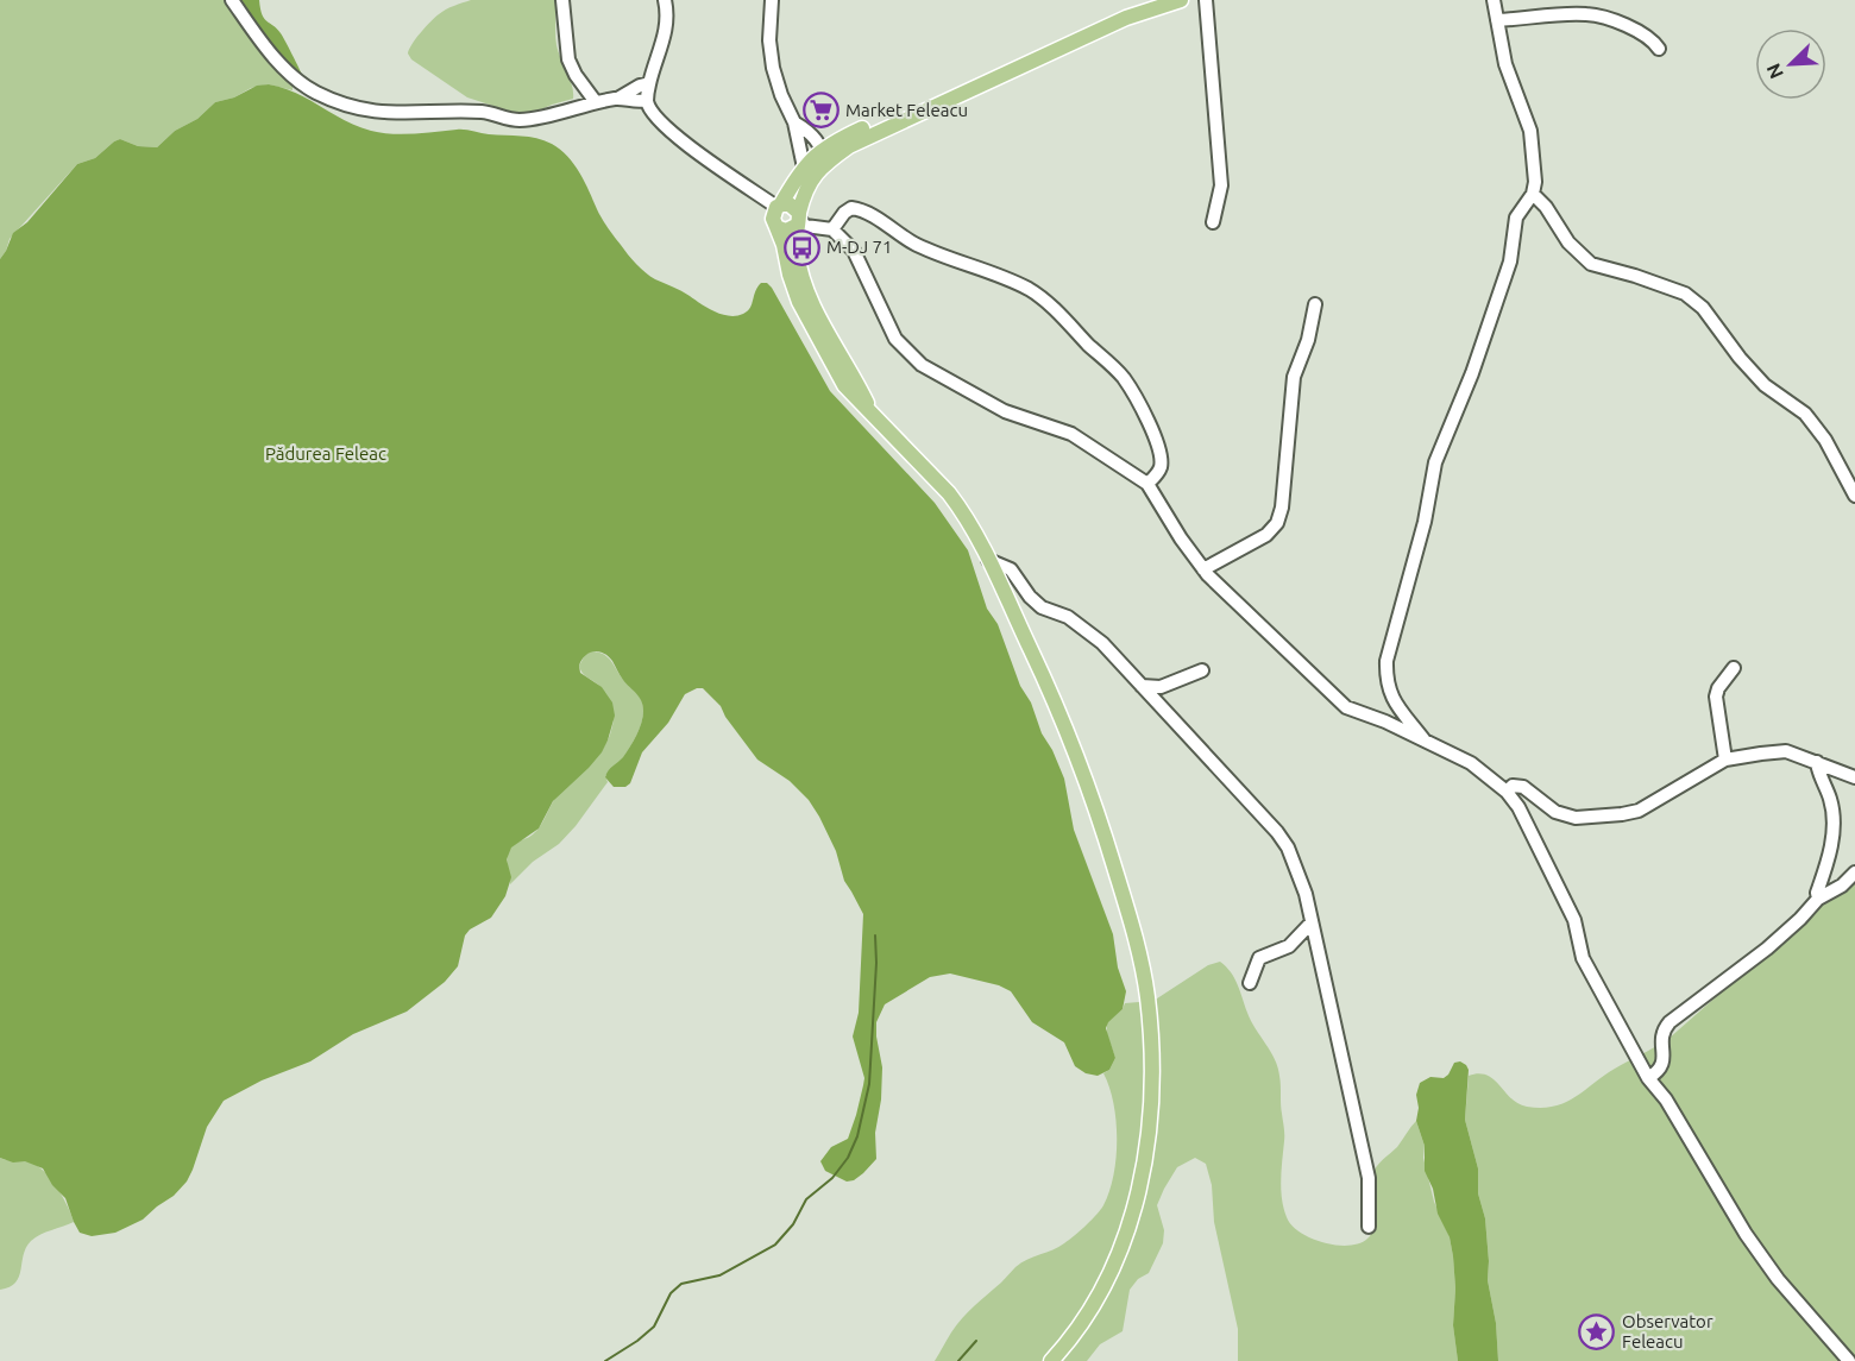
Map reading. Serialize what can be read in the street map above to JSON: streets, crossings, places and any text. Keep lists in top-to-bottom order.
{
  "parks": ["Pădurea Feleac"],
  "places": {
    "supermarket": ["Market Feleacu"],
    "bus stop": ["M-DJ 71"],
    "place": ["Observator Feleacu"]
  },
  "north": "bottom left"
}
